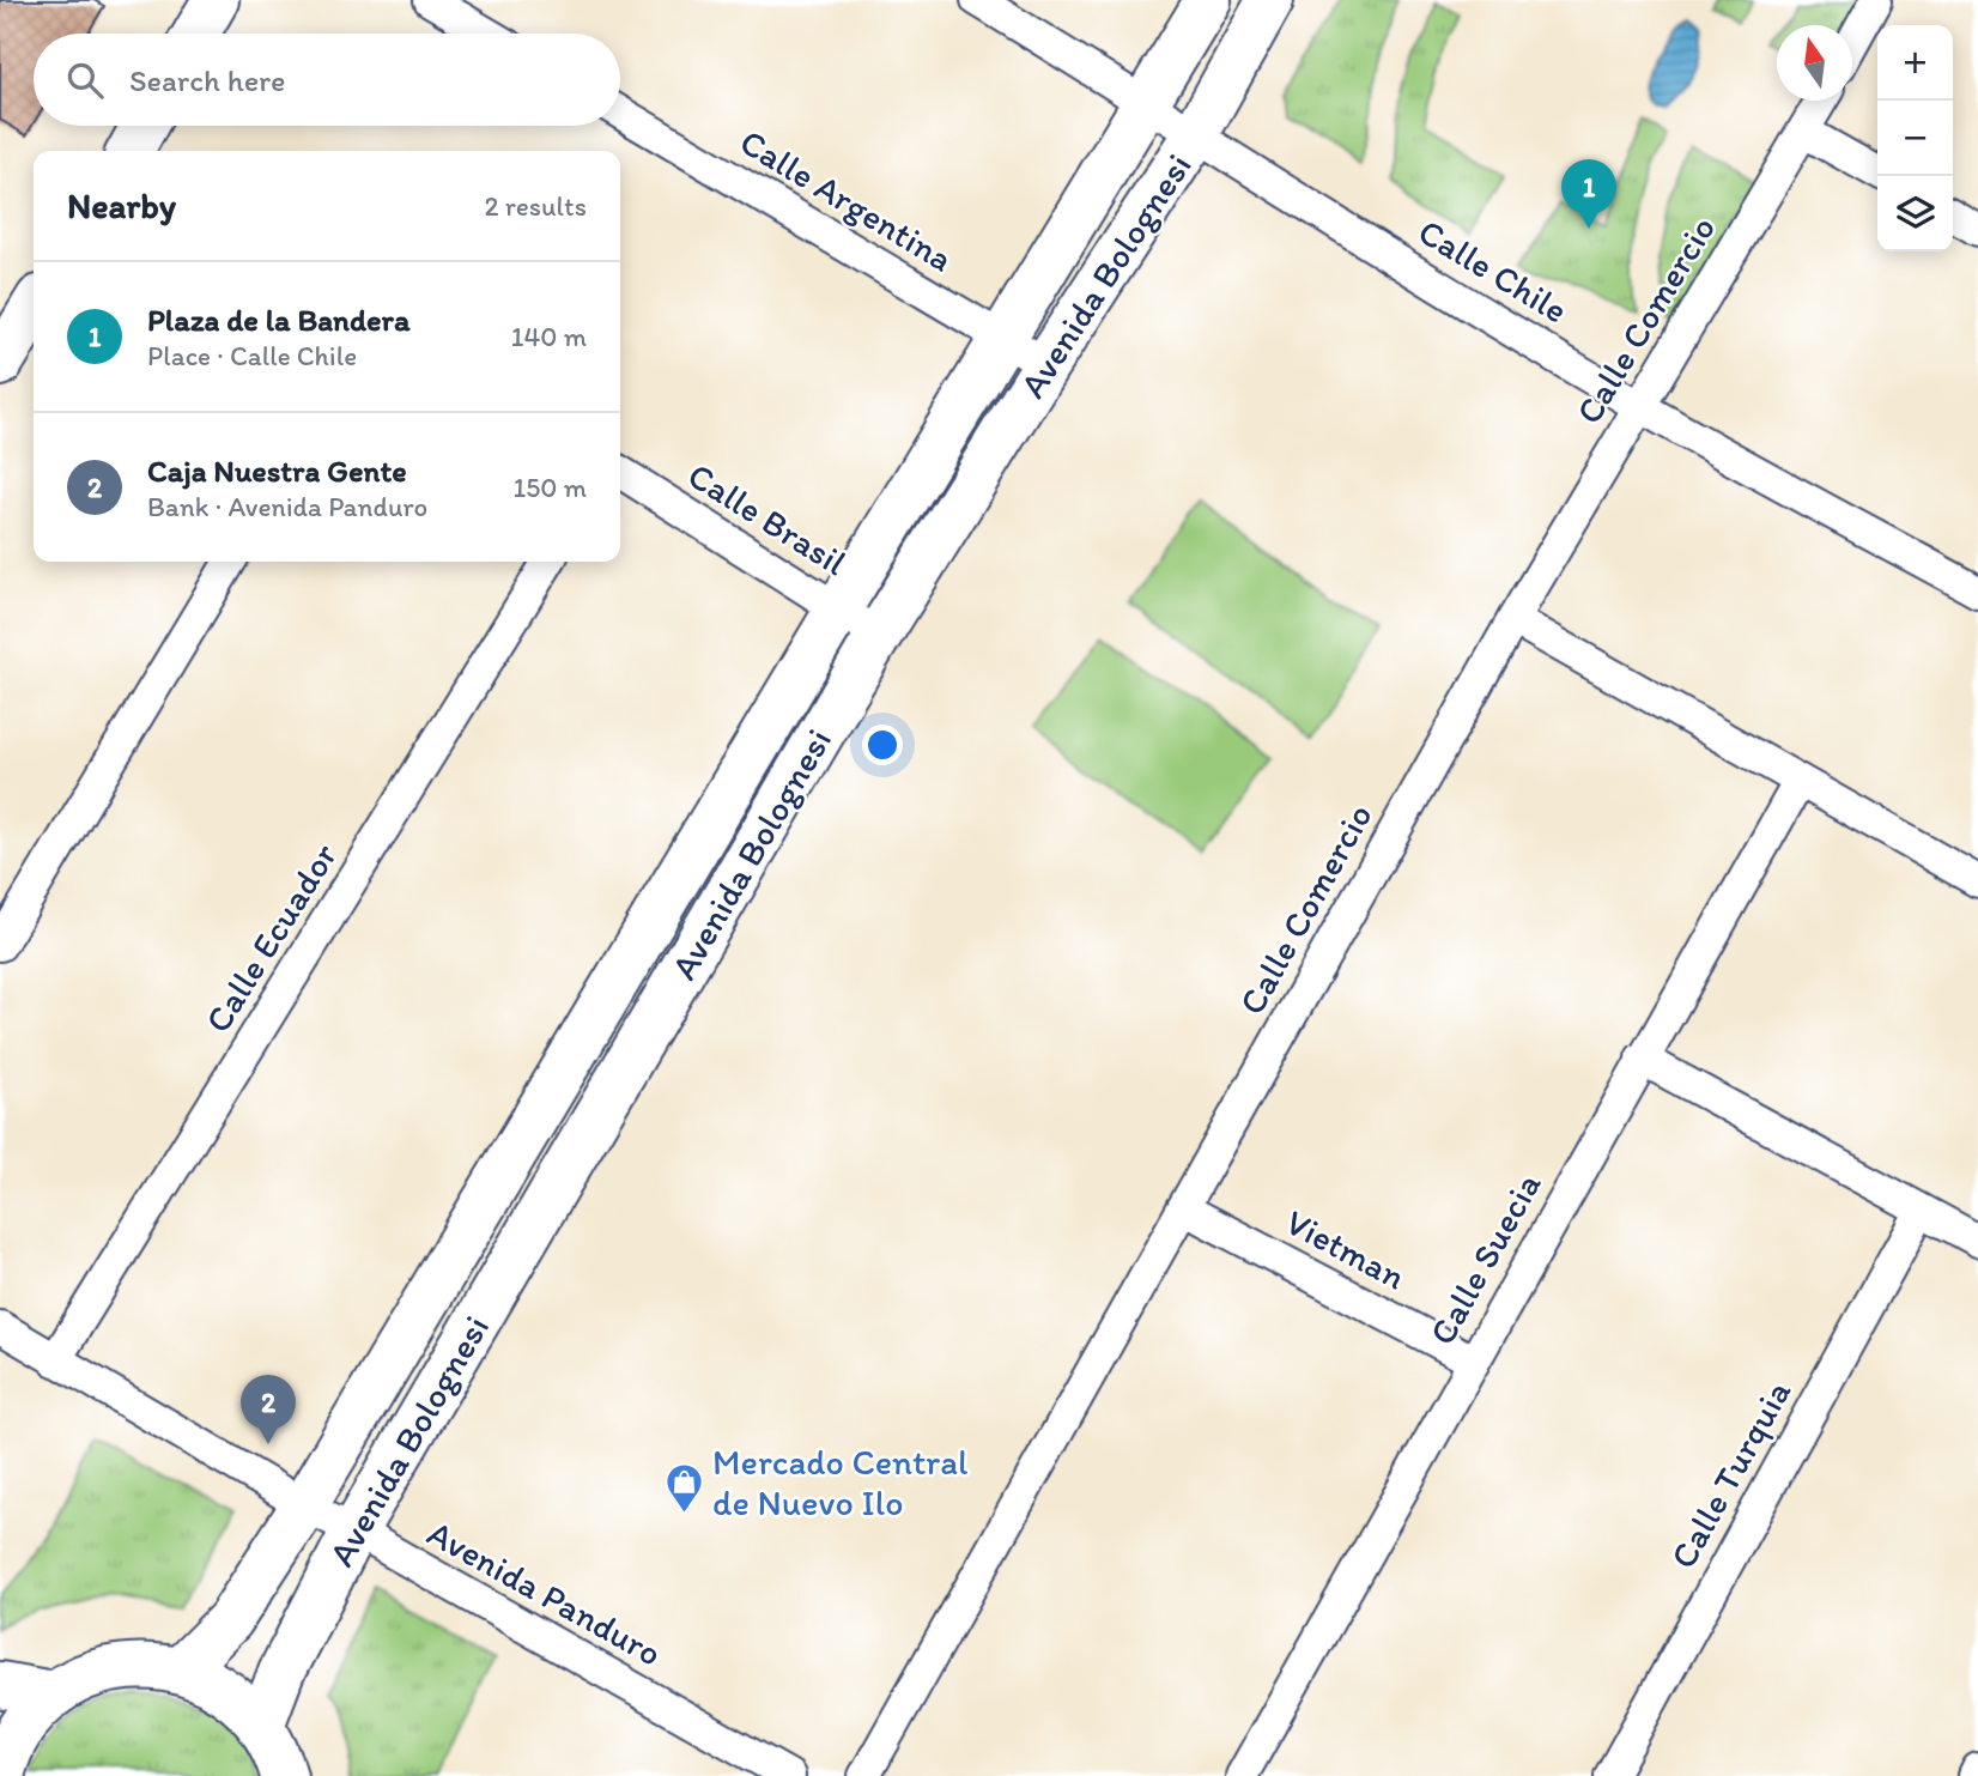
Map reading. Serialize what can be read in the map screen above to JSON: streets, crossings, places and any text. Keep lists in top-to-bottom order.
{
  "streets": {
    "street": [
      "Calle Argentina",
      "Calle Chile",
      "Avenida Bolognesi",
      "Calle Comercio",
      "Calle Brasil",
      "Calle Ecuador",
      "Vietman",
      "Calle Suecia",
      "Calle Turquia",
      "Avenida Panduro"
    ]
  },
  "crossings": [
    ["Calle Argentina", "Avenida Bolognesi"],
    ["Calle Chile", "Avenida Bolognesi"],
    ["Calle Chile", "Calle Comercio"],
    ["Avenida Bolognesi", "Calle Brasil"],
    ["Avenida Bolognesi", "Avenida Panduro"],
    ["Calle Comercio", "Vietman"],
    ["Calle Ecuador", "Avenida Panduro"],
    ["Vietman", "Calle Suecia"]
  ],
  "places": {
    "shop": ["Mercado Central de Nuevo Ilo"]
  },
  "north": "top",
  "page": {
    "map_buttons": ["+", "−"],
    "search": "Search here",
    "heading": ["Nearby", "2 results"],
    "pins": ["1", "2"],
    "list": [
      {
        "mark": "1",
        "name": "Plaza de la Bandera",
        "note": "Place · Calle Chile",
        "value": "140 m"
      },
      {
        "mark": "2",
        "name": "Caja Nuestra Gente",
        "note": "Bank · Avenida Panduro",
        "value": "150 m"
      }
    ]
  }
}
